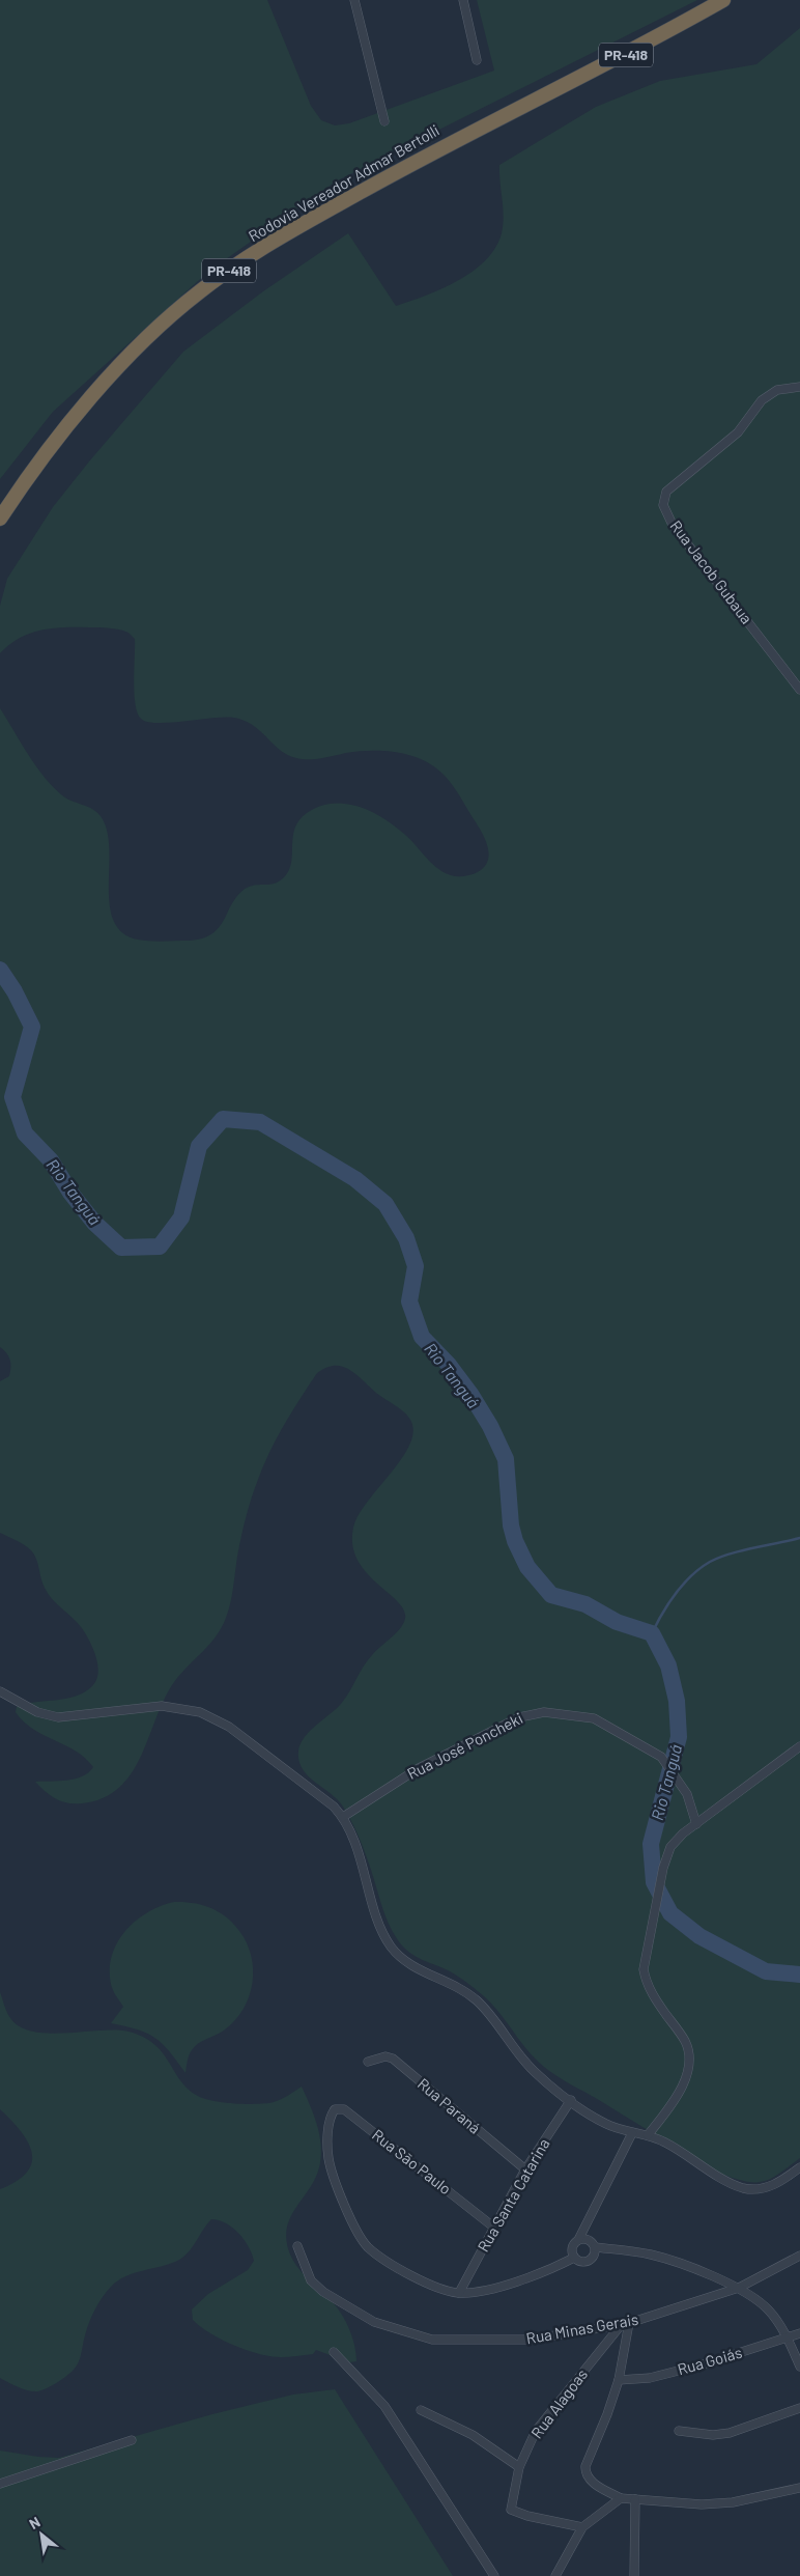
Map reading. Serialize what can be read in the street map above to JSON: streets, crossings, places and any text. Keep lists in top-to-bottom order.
{
  "streets": {
    "highway": ["PR-418", "Rodovia Vereador Admar Bertolli"],
    "street": [
      "Rua Jacob Gubaua",
      "Rua José Poncheki",
      "Rua Paraná",
      "Rua São Paulo",
      "Rua Santa Catarina",
      "Rua Minas Gerais",
      "Rua Goiás",
      "Rua Alagoas"
    ]
  },
  "crossings": [
    ["Rua Paraná", "Rua Santa Catarina"],
    ["Rua São Paulo", "Rua Santa Catarina"],
    ["Rua Minas Gerais", "Rua Alagoas"]
  ],
  "water": ["Rio Tanguá"],
  "north": "top left"
}
